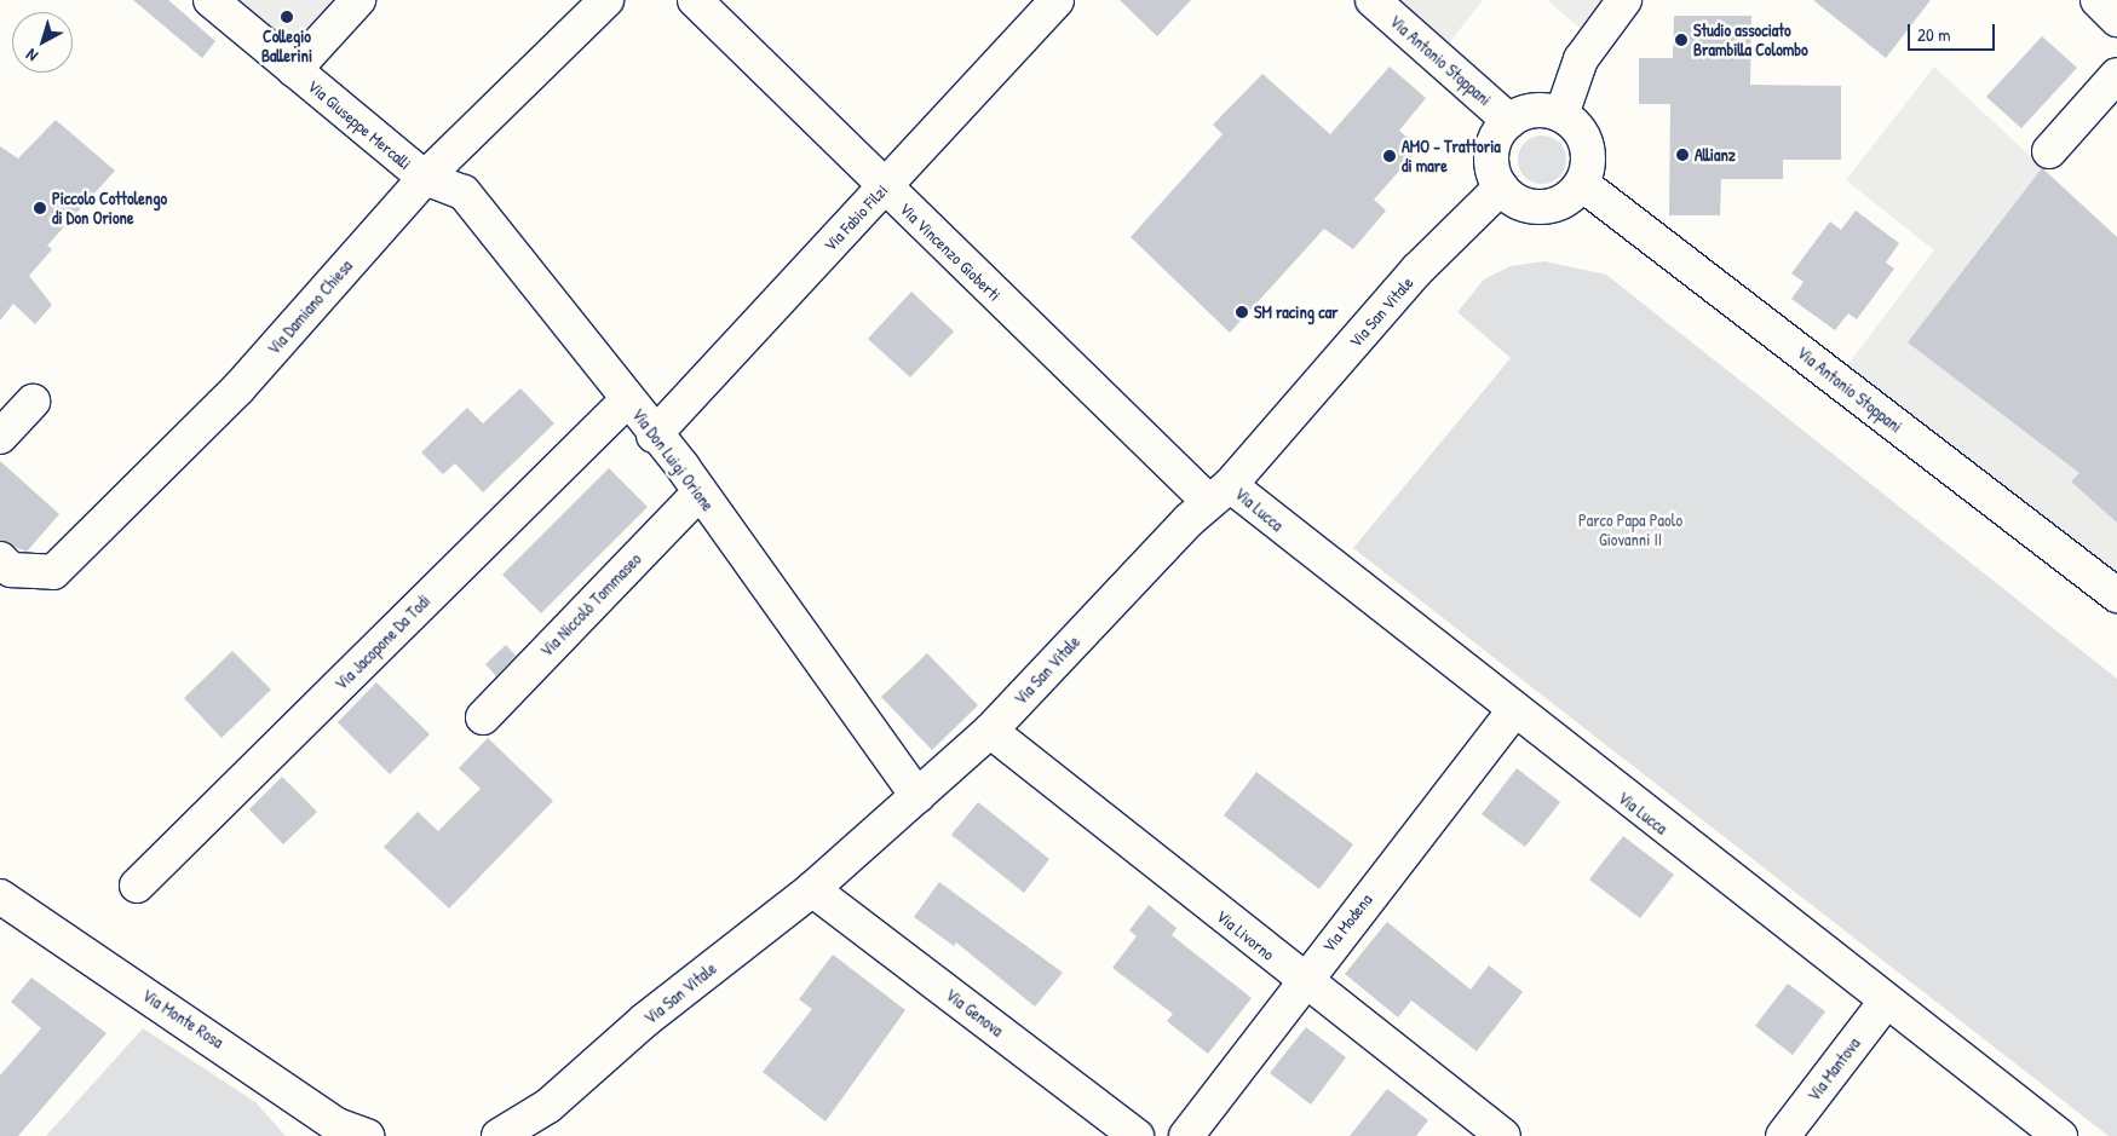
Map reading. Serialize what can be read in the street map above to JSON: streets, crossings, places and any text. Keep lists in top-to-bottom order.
{
  "streets": {
    "street": [
      "Via Antonio Stoppani",
      "Via Giuseppe Mercalli",
      "Via Fabio Filzi",
      "Via Vincenzo Gioberti",
      "Via Damiano Chiesa",
      "Via San Vitale",
      "Via Don Luigi Orione",
      "Via Lucca",
      "Via Niccolò Tommaseo",
      "Via Jacopone Da Todi",
      "Via Modena",
      "Via Livorno",
      "Via Genova",
      "Via Monte Rosa",
      "Via Mantova"
    ]
  },
  "crossings": [
    ["Via Antonio Stoppani", "Via San Vitale"],
    ["Via Giuseppe Mercalli", "Via Damiano Chiesa"],
    ["Via Giuseppe Mercalli", "Via Don Luigi Orione"],
    ["Via Fabio Filzi", "Via Vincenzo Gioberti"],
    ["Via Fabio Filzi", "Via Don Luigi Orione"],
    ["Via Vincenzo Gioberti", "Via San Vitale"],
    ["Via Vincenzo Gioberti", "Via Lucca"],
    ["Via Damiano Chiesa", "Via Don Luigi Orione"],
    ["Via San Vitale", "Via Don Luigi Orione"],
    ["Via San Vitale", "Via Lucca"],
    ["Via San Vitale", "Via Livorno"],
    ["Via San Vitale", "Via Genova"],
    ["Via Don Luigi Orione", "Via Niccolò Tommaseo"],
    ["Via Don Luigi Orione", "Via Jacopone Da Todi"],
    ["Via Lucca", "Via Modena"],
    ["Via Lucca", "Via Mantova"],
    ["Via Modena", "Via Livorno"]
  ],
  "parks": ["Parco Papa Paolo Giovanni II"],
  "places": [
    "Collegio Ballerini",
    "Studio associato Brambilla Colombo",
    "Allianz",
    "AMO - Trattoria di mare",
    "Piccolo Cottolengo di Don Orione",
    "SM racing car"
  ],
  "scale_bar": "20 m",
  "north": "bottom left"
}
